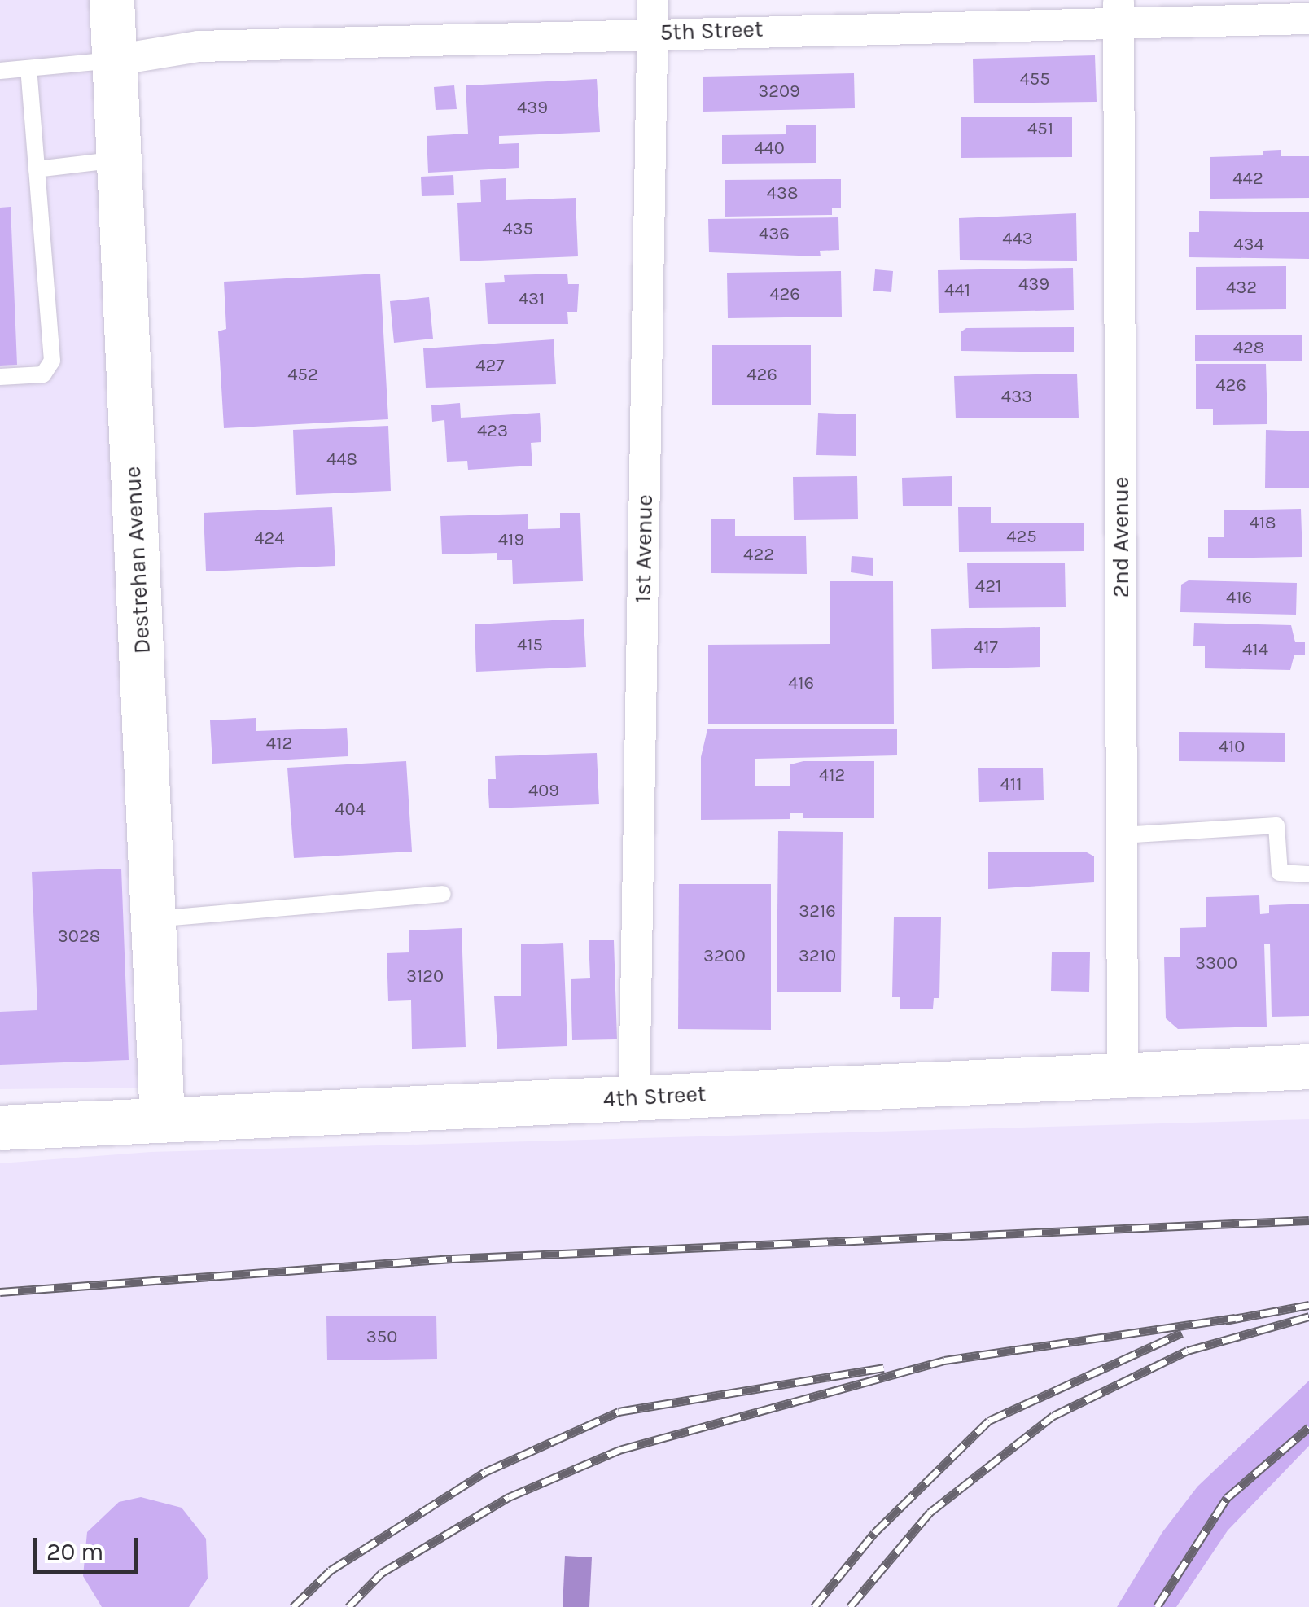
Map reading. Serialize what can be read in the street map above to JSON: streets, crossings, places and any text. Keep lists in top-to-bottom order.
{
  "streets": {
    "main road": ["Destrehan Avenue", "4th Street"],
    "street": ["5th Street", "2nd Avenue", "1st Avenue"]
  },
  "crossings": [
    ["5th Street", "2nd Avenue"],
    ["5th Street", "1st Avenue"],
    ["5th Street", "Destrehan Avenue"],
    ["2nd Avenue", "4th Street"],
    ["1st Avenue", "4th Street"],
    ["Destrehan Avenue", "4th Street"]
  ],
  "house_numbers": [
    "455",
    "3209",
    "439",
    "451",
    "440",
    "442",
    "438",
    "435",
    "436",
    "443",
    "434",
    "439",
    "432",
    "441",
    "426",
    "431",
    "428",
    "427",
    "452",
    "426",
    "426",
    "433",
    "423",
    "448",
    "418",
    "425",
    "424",
    "419",
    "422",
    "421",
    "416",
    "415",
    "417",
    "414",
    "416",
    "412",
    "410",
    "412",
    "411",
    "409",
    "404",
    "3216",
    "3028",
    "3200",
    "3210",
    "3300",
    "3120",
    "350"
  ],
  "scale_bar": "20 m"
}
